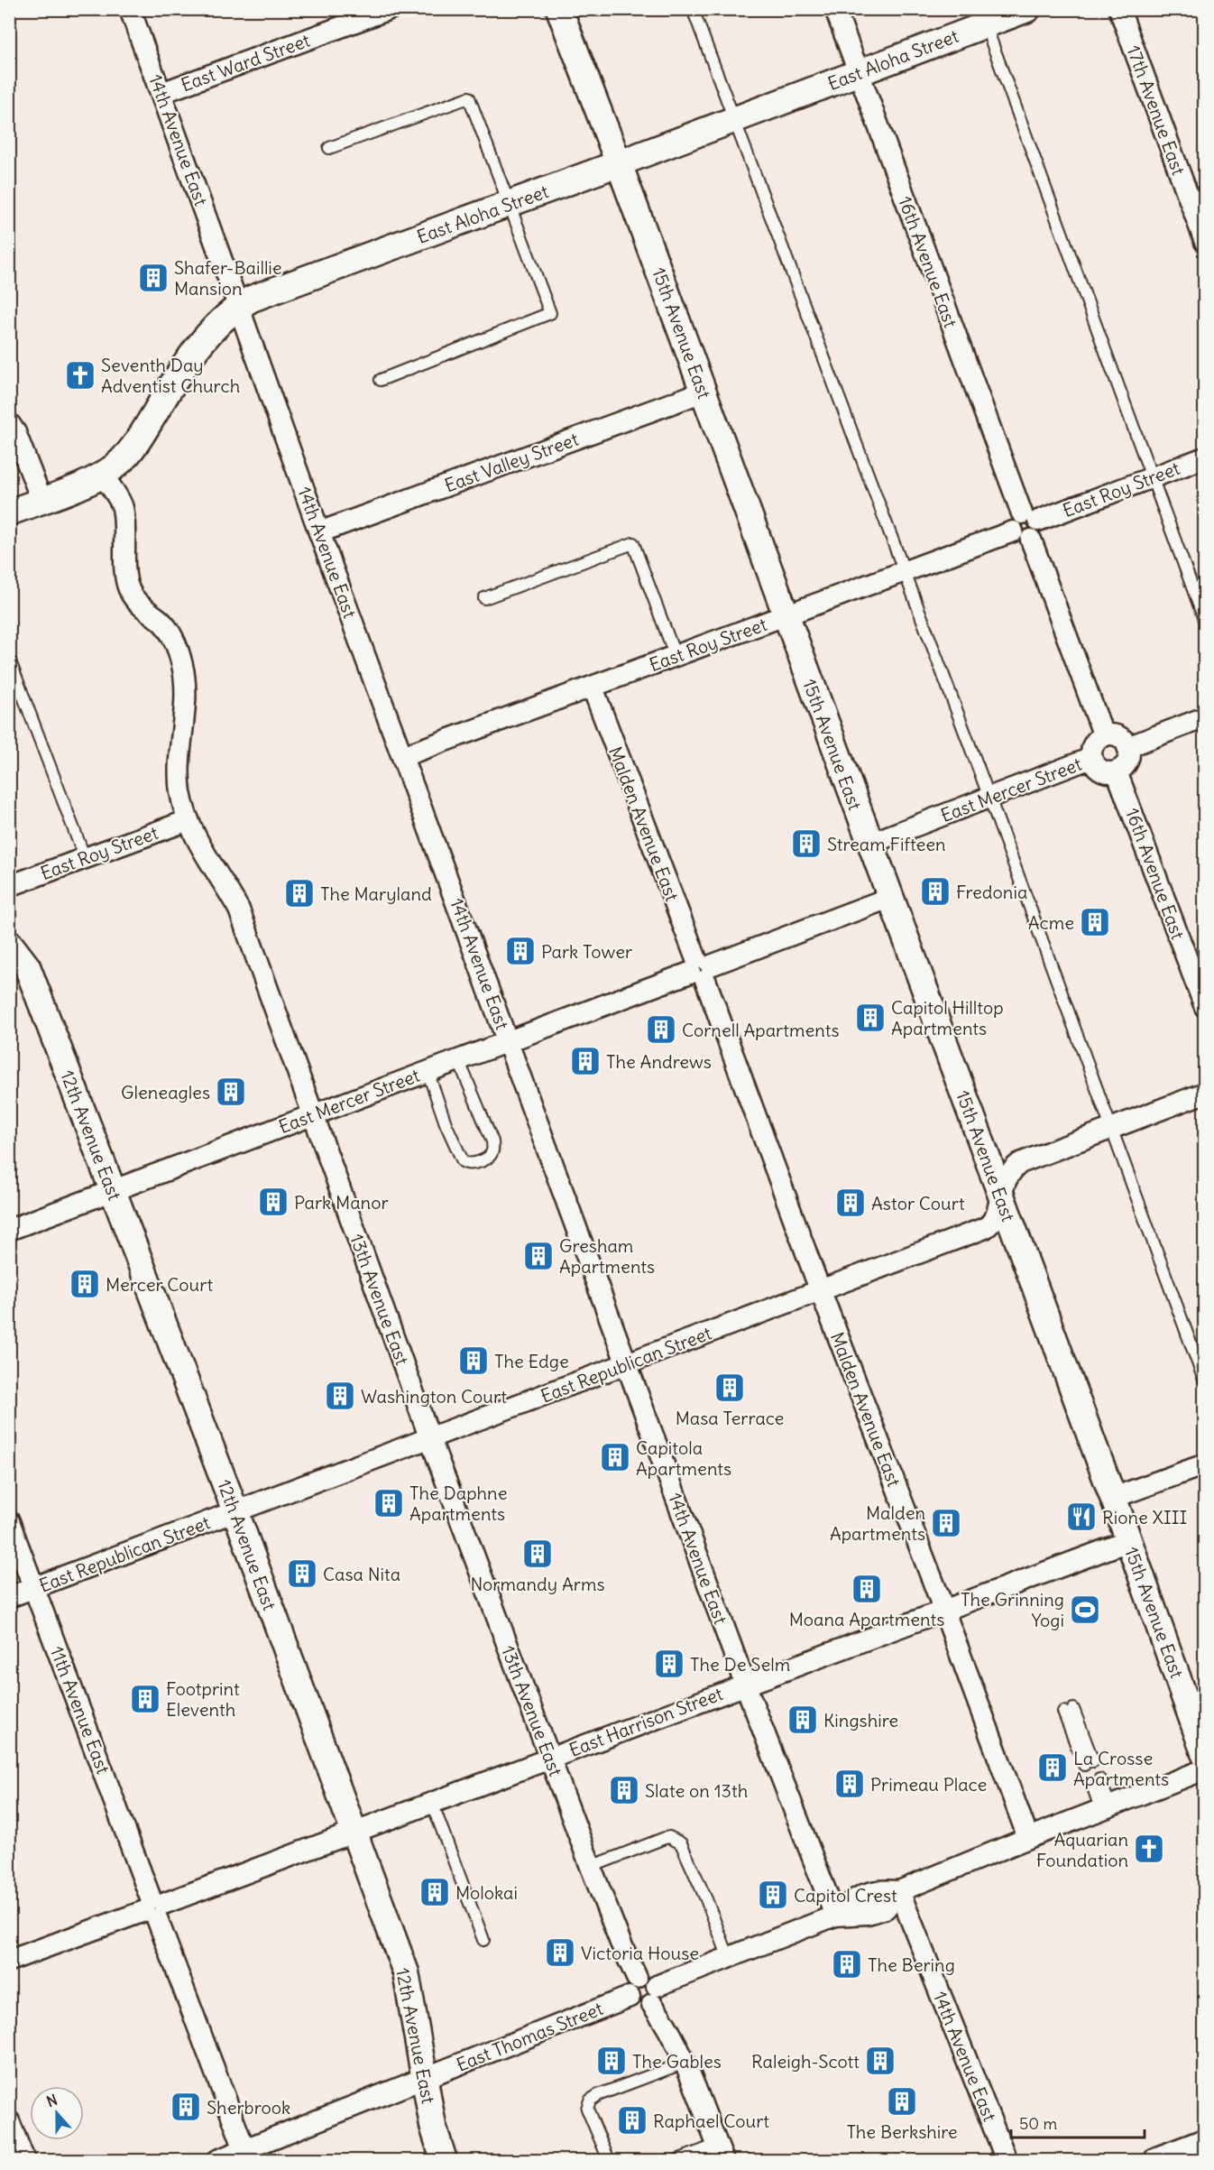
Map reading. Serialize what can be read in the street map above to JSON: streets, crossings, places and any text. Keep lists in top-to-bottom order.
{
  "streets": {
    "street": [
      "East Aloha Street",
      "East Ward Street",
      "17th Avenue East",
      "14th Avenue East",
      "16th Avenue East",
      "15th Avenue East",
      "East Valley Street",
      "East Roy Street",
      "East Mercer Street",
      "Malden Avenue East",
      "12th Avenue East",
      "13th Avenue East",
      "East Republican Street",
      "11th Avenue East",
      "East Harrison Street",
      "East Thomas Street"
    ]
  },
  "crossings": [
    ["East Aloha Street", "14th Avenue East"],
    ["East Aloha Street", "16th Avenue East"],
    ["East Aloha Street", "15th Avenue East"],
    ["East Aloha Street", "13th Avenue East"],
    ["East Ward Street", "14th Avenue East"],
    ["14th Avenue East", "East Valley Street"],
    ["14th Avenue East", "East Roy Street"],
    ["14th Avenue East", "East Mercer Street"],
    ["14th Avenue East", "East Republican Street"],
    ["14th Avenue East", "East Harrison Street"],
    ["16th Avenue East", "East Roy Street"],
    ["16th Avenue East", "East Mercer Street"],
    ["15th Avenue East", "East Valley Street"],
    ["15th Avenue East", "East Roy Street"],
    ["15th Avenue East", "East Mercer Street"],
    ["15th Avenue East", "East Republican Street"],
    ["15th Avenue East", "East Harrison Street"],
    ["East Roy Street", "Malden Avenue East"],
    ["East Roy Street", "13th Avenue East"],
    ["East Mercer Street", "Malden Avenue East"],
    ["East Mercer Street", "12th Avenue East"],
    ["East Mercer Street", "13th Avenue East"],
    ["Malden Avenue East", "East Republican Street"],
    ["Malden Avenue East", "East Harrison Street"],
    ["12th Avenue East", "East Republican Street"],
    ["12th Avenue East", "East Harrison Street"],
    ["12th Avenue East", "East Thomas Street"],
    ["13th Avenue East", "East Republican Street"],
    ["13th Avenue East", "East Harrison Street"],
    ["13th Avenue East", "East Thomas Street"],
    ["East Republican Street", "11th Avenue East"],
    ["11th Avenue East", "East Harrison Street"],
    ["11th Avenue East", "East Thomas Street"]
  ],
  "places": {
    "building": [
      "Shafer-Baillie Mansion",
      "Stream Fifteen",
      "Fredonia",
      "The Maryland",
      "Acme",
      "Park Tower",
      "Capitol Hilltop Apartments",
      "Cornell Apartments",
      "The Andrews",
      "Gleneagles",
      "Park Manor",
      "Astor Court",
      "Gresham Apartments",
      "Mercer Court",
      "The Edge",
      "Masa Terrace",
      "Washington Court",
      "Capitola Apartments",
      "The Daphne Apartments",
      "Malden Apartments",
      "Normandy Arms",
      "Casa Nita",
      "Moana Apartments",
      "The De Selm",
      "Footprint Eleventh",
      "Kingshire",
      "La Crosse Apartments",
      "Primeau Place",
      "Slate on 13th",
      "Molokai",
      "Capitol Crest",
      "Victoria House",
      "The Bering",
      "The Gables",
      "Raleigh-Scott",
      "The Berkshire",
      "Sherbrook",
      "Raphael Court"
    ],
    "church": ["Seventh Day Adventist Church", "Aquarian Foundation"],
    "restaurant": ["Rione XIII"],
    "sports": ["The Grinning Yogi"]
  },
  "scale_bar": "50 m",
  "north": "top"
}
